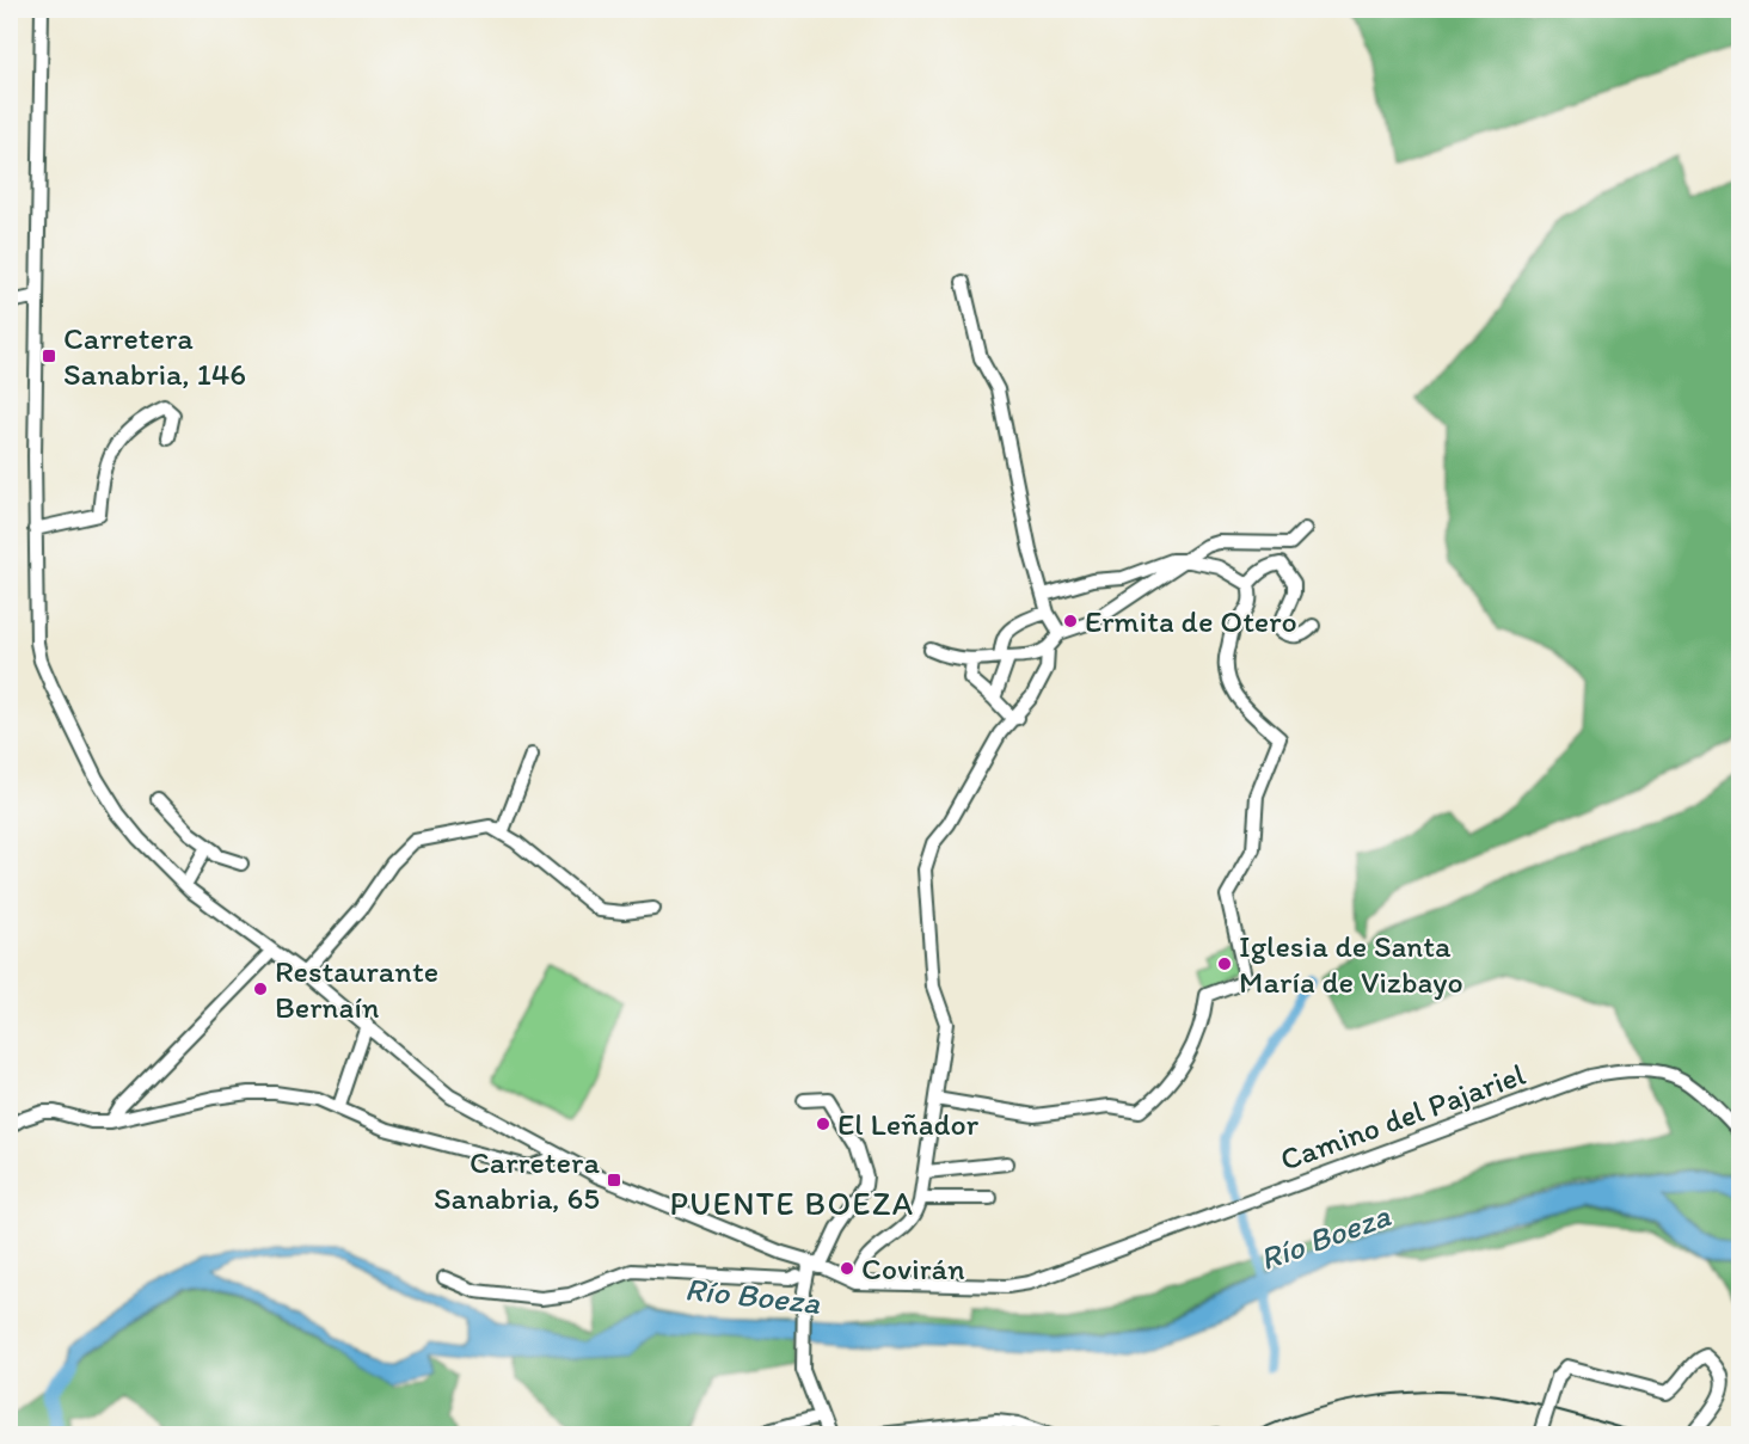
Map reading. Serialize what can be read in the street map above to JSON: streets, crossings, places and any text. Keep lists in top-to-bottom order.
{
  "streets": {
    "street": ["Camino del Pajariel"]
  },
  "districts": ["PUENTE BOEZA"],
  "water": ["Río Boeza"],
  "places": {
    "transit": ["Carretera Sanabria, 146", "Carretera Sanabria, 65"],
    "other": [
      "Ermita de Otero",
      "Iglesia de Santa María de Vizbayo",
      "Restaurante Bernaín",
      "El Leñador",
      "Covirán"
    ]
  }
}
